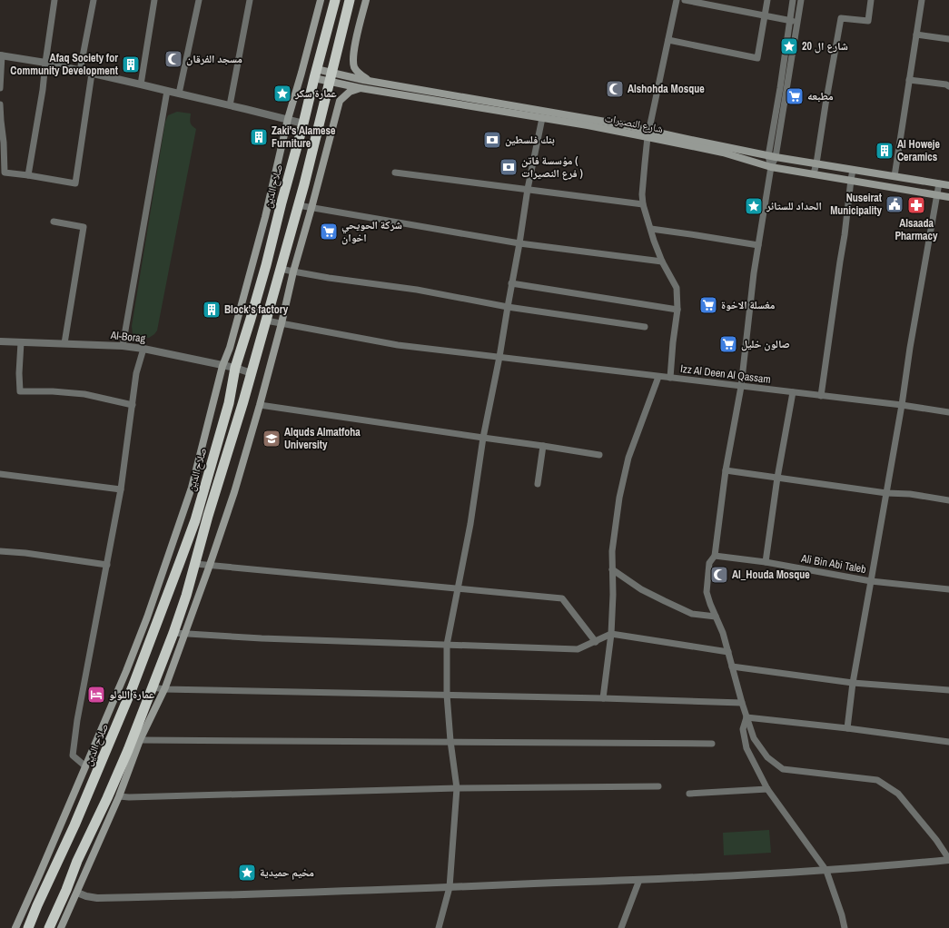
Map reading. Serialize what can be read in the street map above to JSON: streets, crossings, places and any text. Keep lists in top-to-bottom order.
{
  "streets": {
    "highway": ["صلاح الدين"],
    "main road": ["شارع النصيرات"],
    "street": ["Al-Borag", "Izz Al Deen Al Qassam", "Ali Bin Abi Taleb"]
  },
  "crossings": [
    ["شارع النصيرات", "صلاح الدين"],
    ["صلاح الدين", "Al-Borag"]
  ],
  "places": {
    "place": [
      "شارع ال 20",
      "عمارة سكر",
      "الحداد للستائر",
      "مخيم حميدية"
    ],
    "mosque": ["مسجد الفرقان", "Alshohda Mosque", "Al_Houda Mosque"],
    "building": [
      "Afaq Society for Community Development",
      "Zaki's Alamese Furniture",
      "Al Howeje Ceramics",
      "Block's factory"
    ],
    "supermarket": [
      "مطبعه",
      "شركة الحويحي اخوان",
      "مغسلة الاخوة",
      "صالون خليل"
    ],
    "bank": ["بنك فلسطين", "مؤسسة فاتن ( فرع النصيرات )"],
    "public building": ["Nuseirat Municipality"],
    "pharmacy": ["Alsaada Pharmacy"],
    "school or university": ["Alquds Almatfoha University"],
    "hotel": ["عمارة اللولو"]
  }
}
